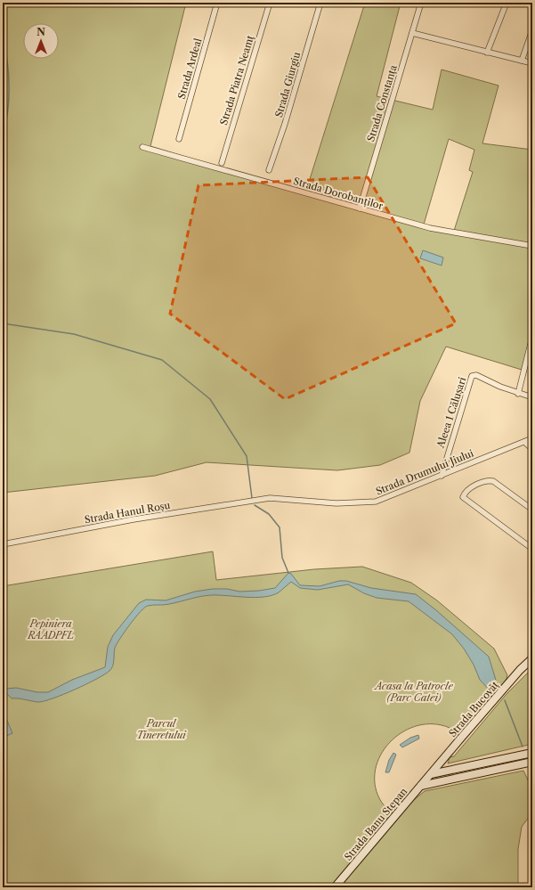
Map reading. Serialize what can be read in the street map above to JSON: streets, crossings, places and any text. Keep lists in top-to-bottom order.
{
  "streets": {
    "main road": ["Strada Bucovăț", "Strada Banu Stepan"],
    "street": [
      "Strada Ardeal",
      "Strada Piatra Neamț",
      "Strada Giurgiu",
      "Strada Constanța",
      "Strada Dorobanților",
      "Aleea 1 Călușari",
      "Strada Drumului Jiului",
      "Strada Hanul Roșu"
    ]
  },
  "crossings": [
    ["Strada Constanța", "Strada Dorobanților"],
    ["Aleea 1 Călușari", "Strada Drumului Jiului"],
    ["Strada Drumului Jiului", "Strada Hanul Roșu"],
    ["Strada Bucovăț", "Strada Banu Stepan"]
  ],
  "parks": ["Pepiniera RAADPFL", "Acasa la Patrocle (Parc Catei)", "Parcul Tineretului"],
  "north": "top"
}
